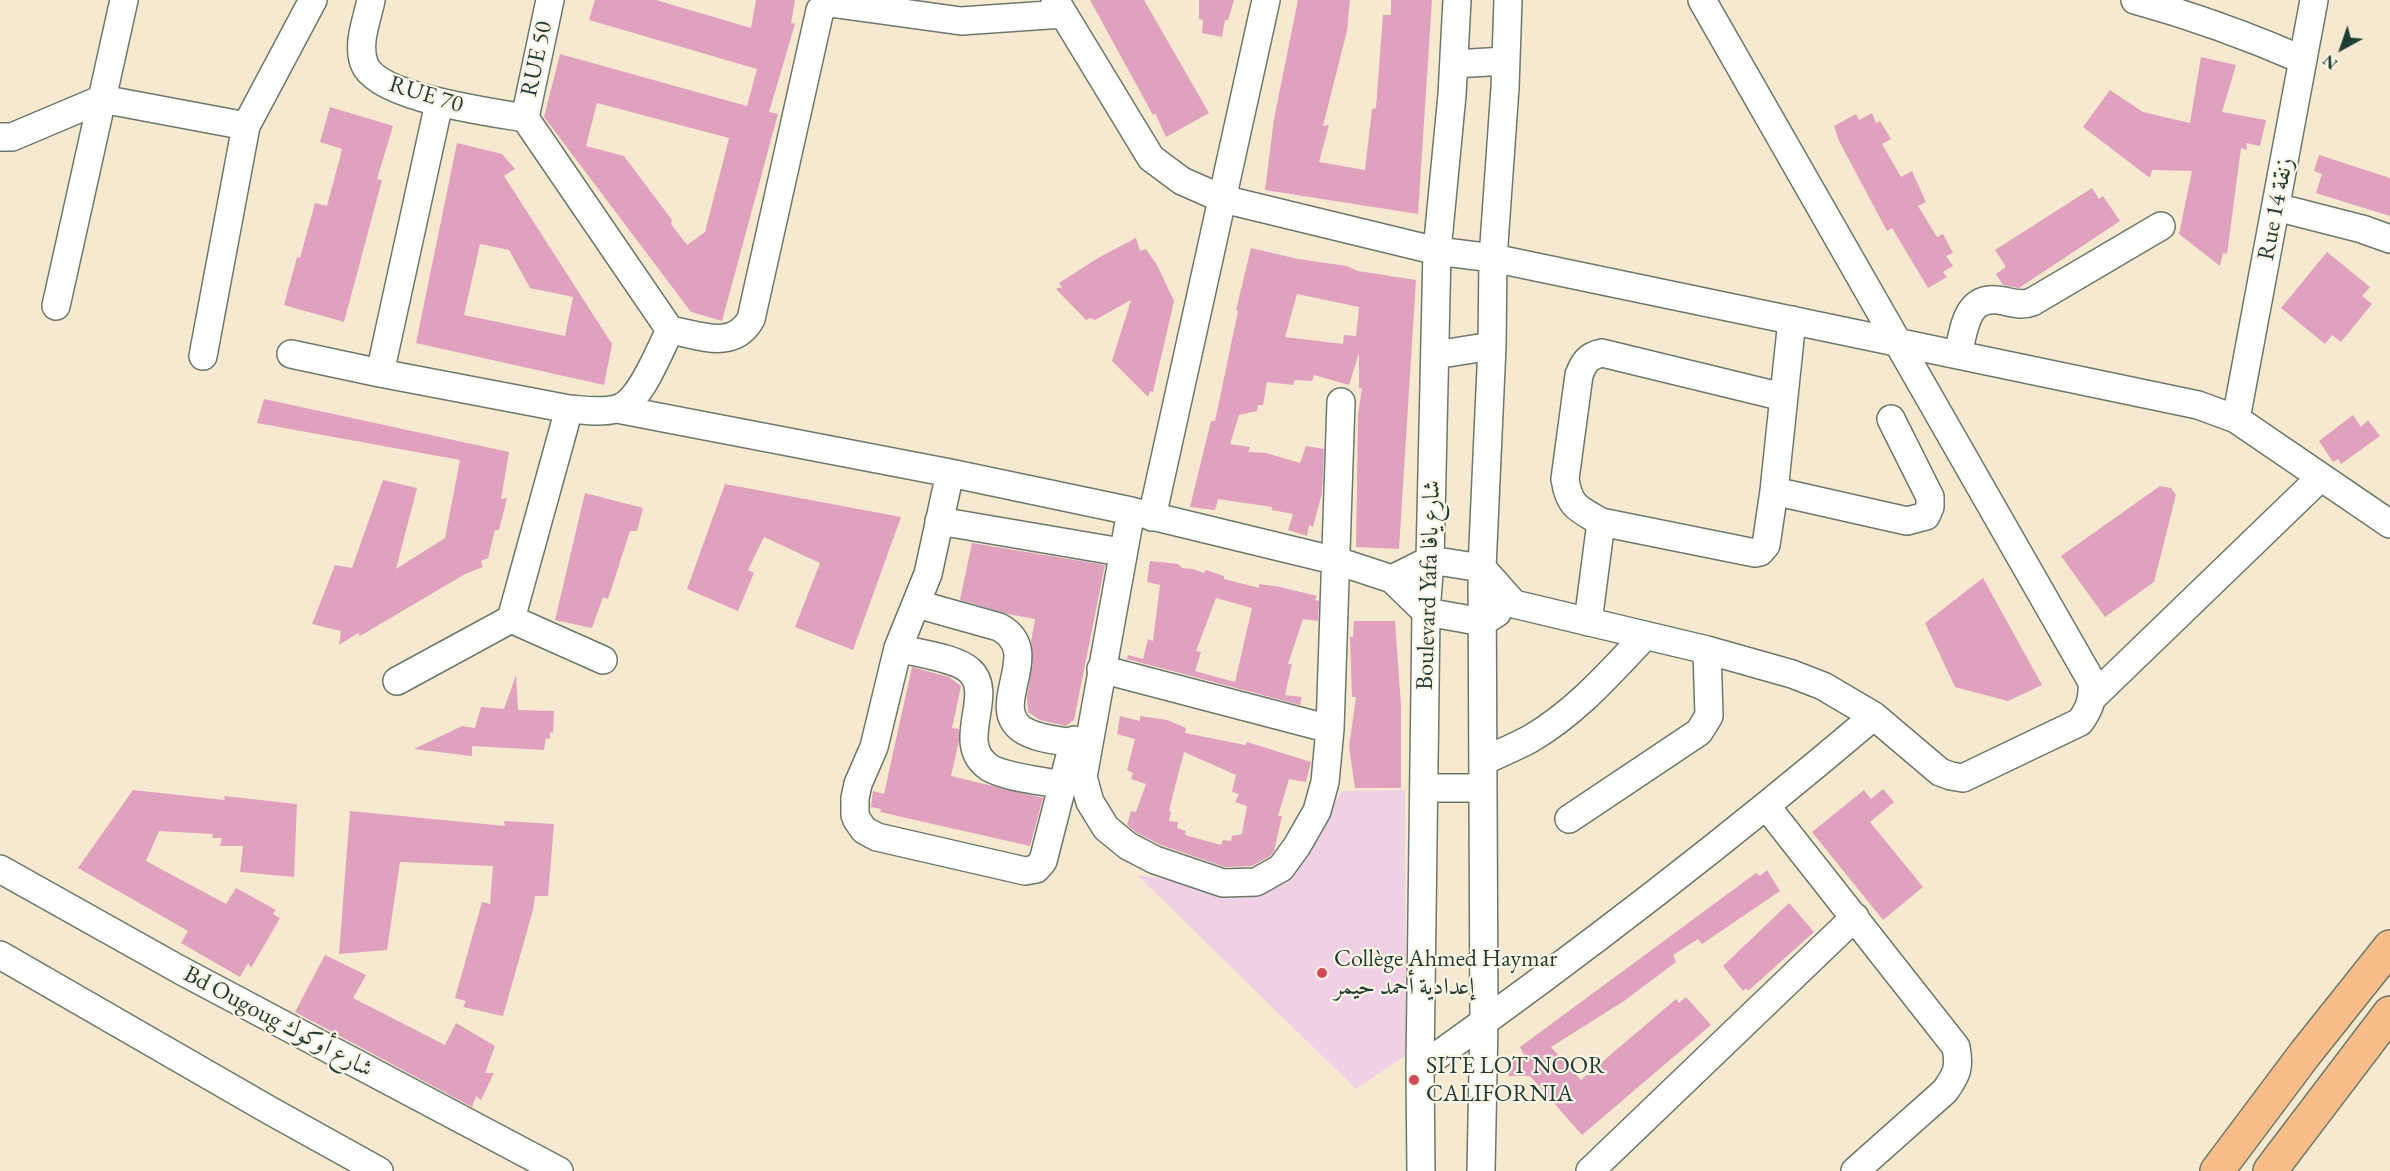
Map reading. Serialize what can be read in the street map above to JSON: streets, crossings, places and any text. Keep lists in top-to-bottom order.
{
  "streets": {
    "street": [
      "RUE 50",
      "RUE 70",
      "Rue 14 زنقة",
      "Boulevard Yafa شارع يافا",
      "Bd Ougoug شارع أوكوك"
    ]
  },
  "crossings": [
    ["RUE 50", "RUE 70"]
  ],
  "places": ["Collège Ahmed Haymar إعدادية أحمد حيمر", "SITE LOT NOOR CALIFORNIA"],
  "north": "bottom left"
}
